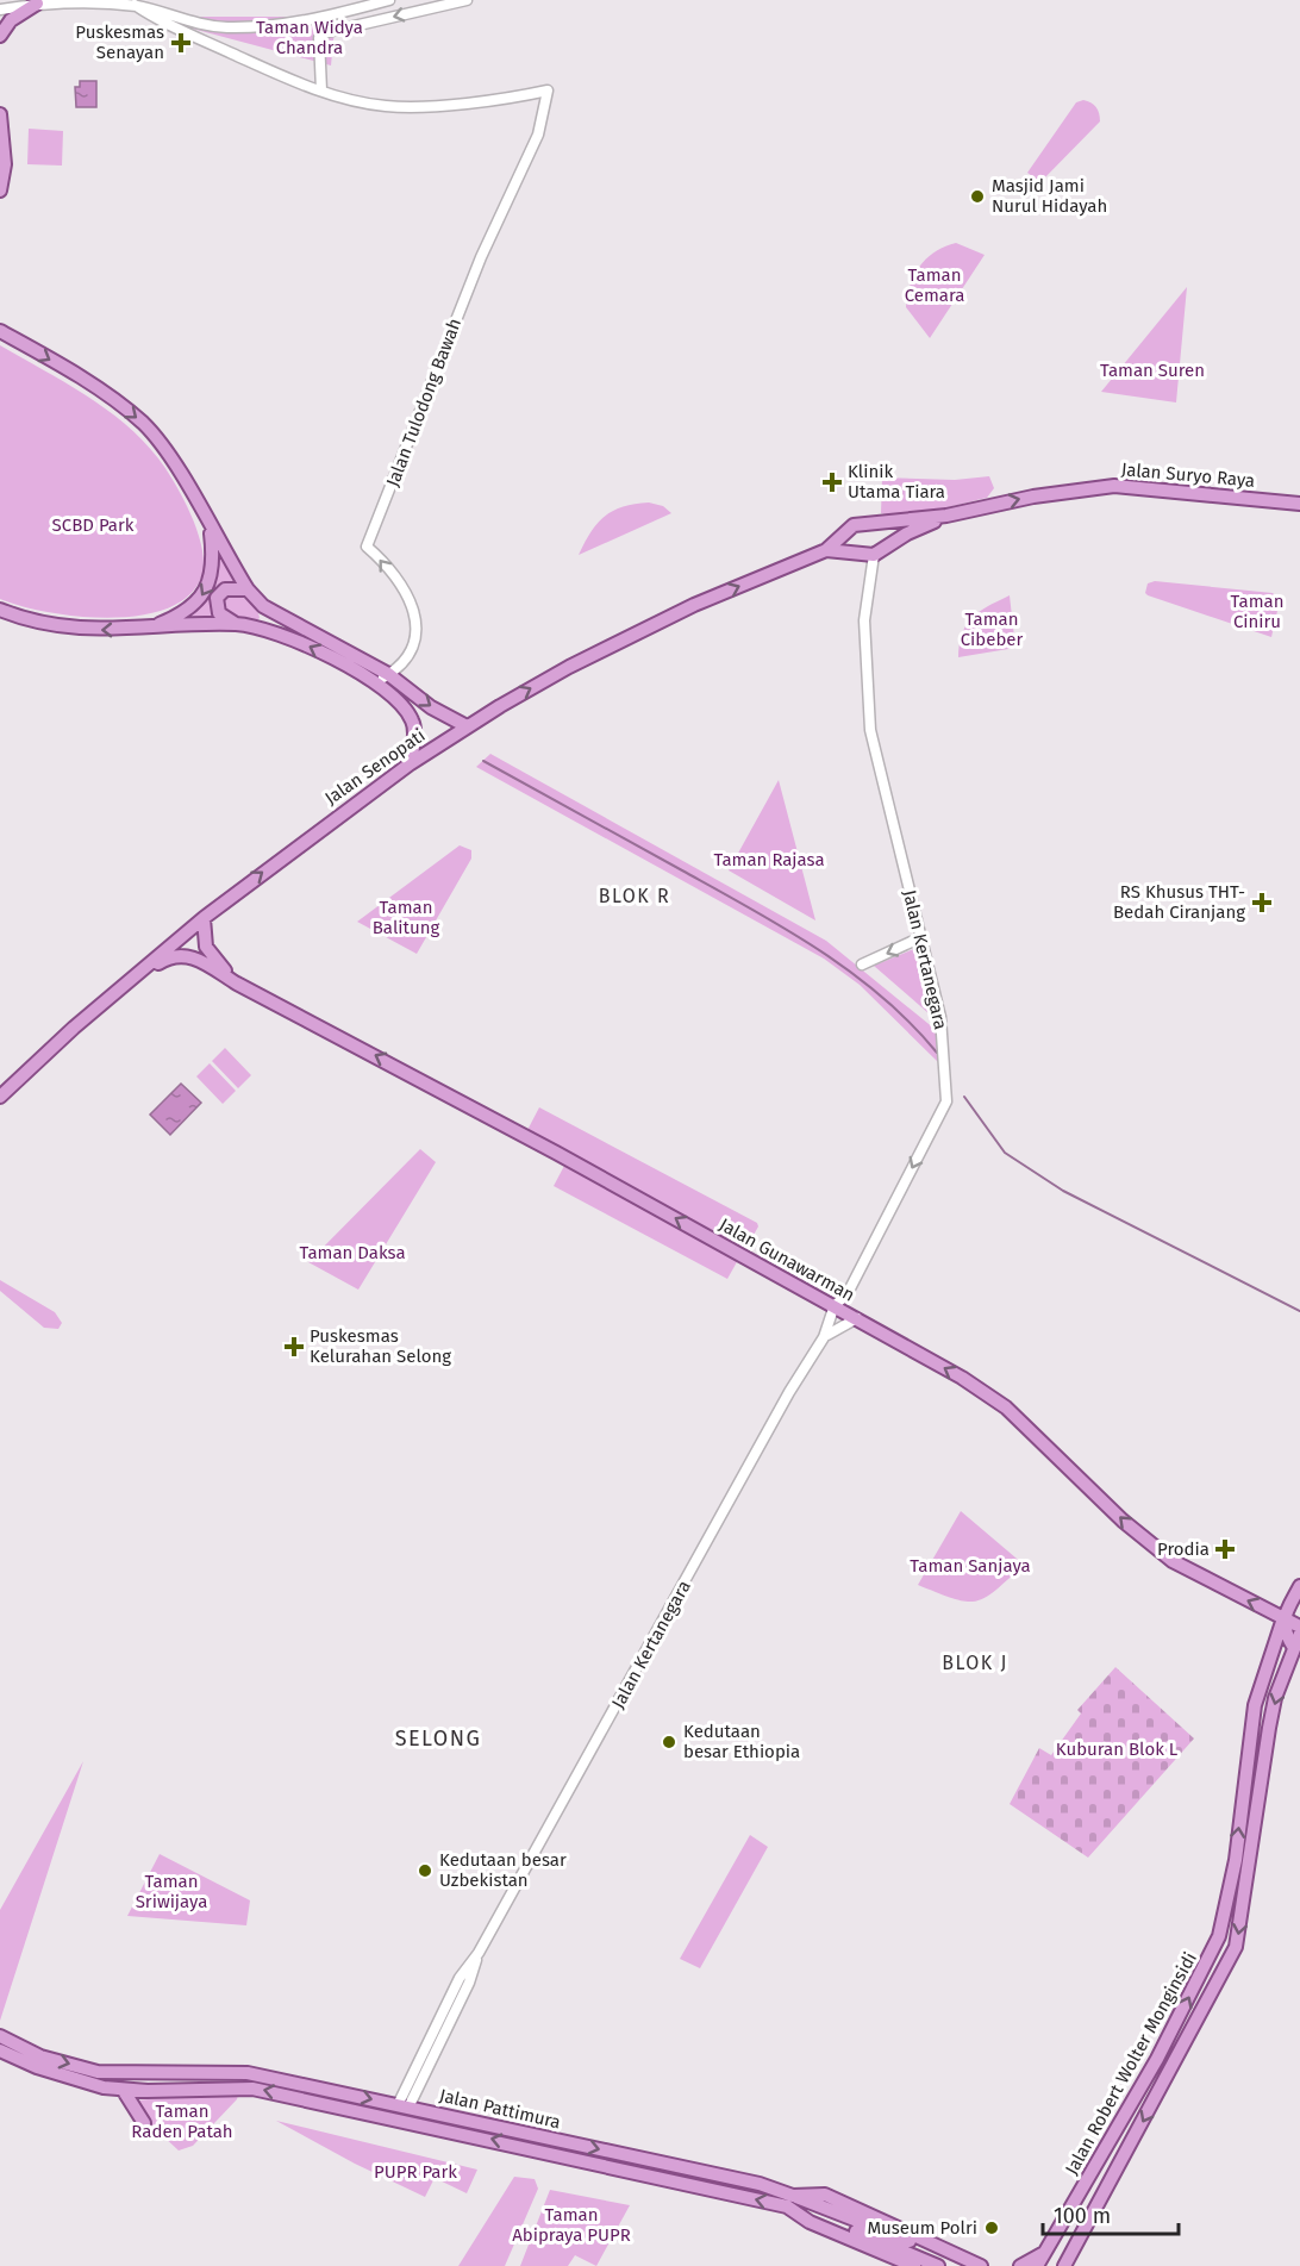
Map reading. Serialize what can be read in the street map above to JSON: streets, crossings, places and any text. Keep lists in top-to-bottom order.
{
  "streets": {
    "main road": [
      "Jalan Suryo Raya",
      "Jalan Senopati",
      "Jalan Gunawarman",
      "Jalan Robert Wolter Monginsidi",
      "Jalan Pattimura"
    ],
    "street": ["Jalan Tulodong Bawah", "Jalan Kertanegara"]
  },
  "crossings": [
    ["Jalan Suryo Raya", "Jalan Senopati"],
    ["Jalan Suryo Raya", "Jalan Kertanegara"],
    ["Jalan Senopati", "Jalan Gunawarman"],
    ["Jalan Kertanegara", "Jalan Gunawarman"],
    ["Jalan Kertanegara", "Jalan Pattimura"],
    ["Jalan Gunawarman", "Jalan Robert Wolter Monginsidi"]
  ],
  "one_way": [
    "Jalan Tulodong Bawah",
    "Jalan Suryo Raya",
    "Jalan Senopati",
    "Jalan Gunawarman"
  ],
  "districts": ["BLOK R", "BLOK J", "SELONG"],
  "parks": [
    "Taman Widya Chandra",
    "Taman Cemara",
    "Taman Suren",
    "SCBD Park",
    "Taman Ciniru",
    "Taman Cibeber",
    "Taman Rajasa",
    "Taman Balitung",
    "Taman Daksa",
    "Taman Sanjaya",
    "Kuburan Blok L",
    "Taman Sriwijaya",
    "Taman Raden Patah",
    "PUPR Park",
    "Taman Abipraya PUPR"
  ],
  "places": {
    "health": [
      "Puskesmas Senayan",
      "Klinik Utama Tiara",
      "RS Khusus THT- Bedah Ciranjang",
      "Puskesmas Kelurahan Selong",
      "Prodia"
    ],
    "other": [
      "Masjid Jami Nurul Hidayah",
      "Kedutaan besar Ethiopia",
      "Kedutaan besar Uzbekistan",
      "Museum Polri"
    ]
  },
  "scale_bar": "100 m"
}
